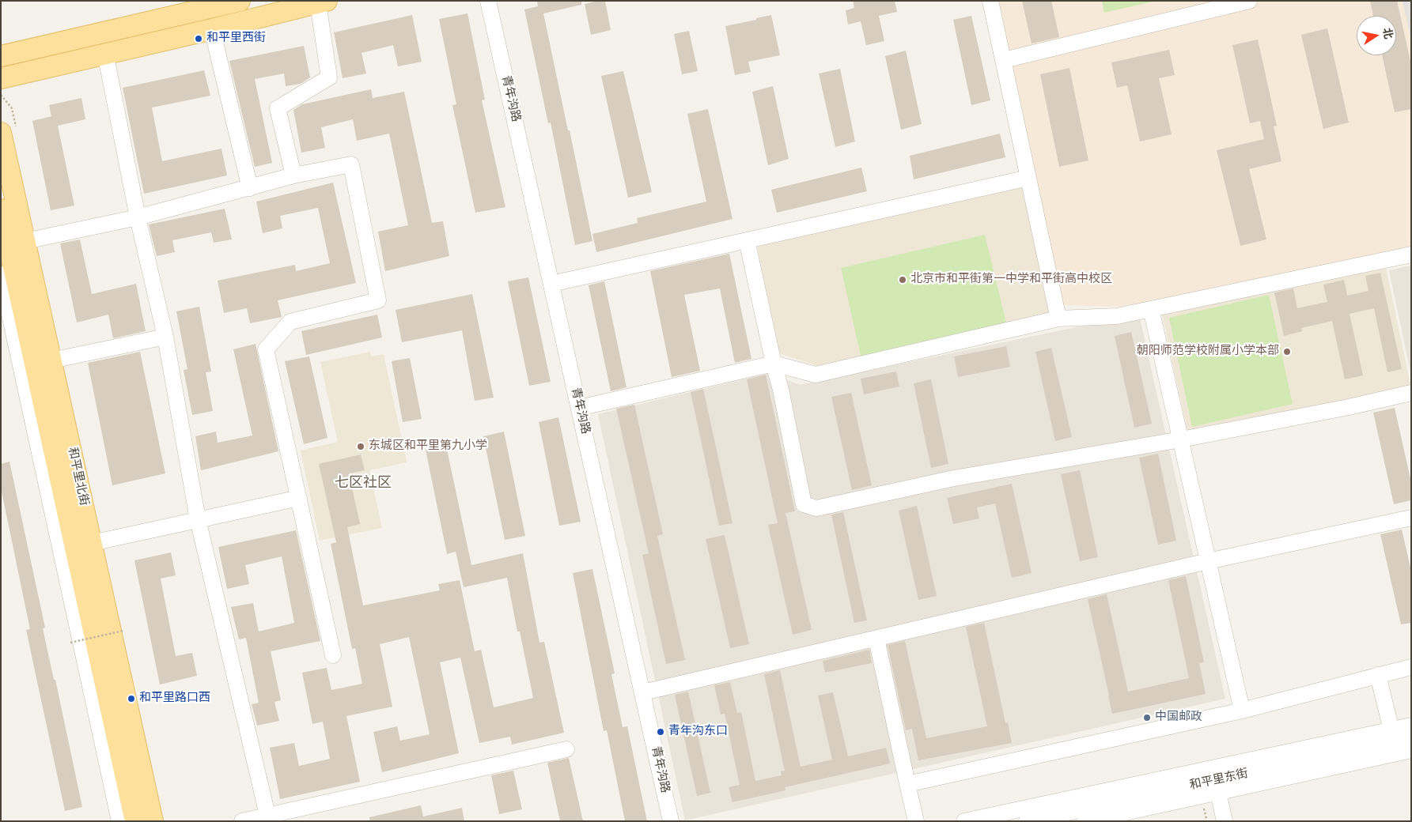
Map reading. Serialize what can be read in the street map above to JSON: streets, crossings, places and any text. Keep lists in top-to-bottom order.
{
  "streets": {
    "main road": ["和平里北街"],
    "street": ["青年沟路", "和平里东街"]
  },
  "districts": ["七区社区"],
  "places": [
    "和平里西街",
    "北京市和平街第一中学和平街高中校区",
    "朝阳师范学校附属小学本部",
    "东城区和平里第九小学",
    "和平里路口西",
    "中国邮政",
    "青年沟东口"
  ],
  "north": "right"
}
